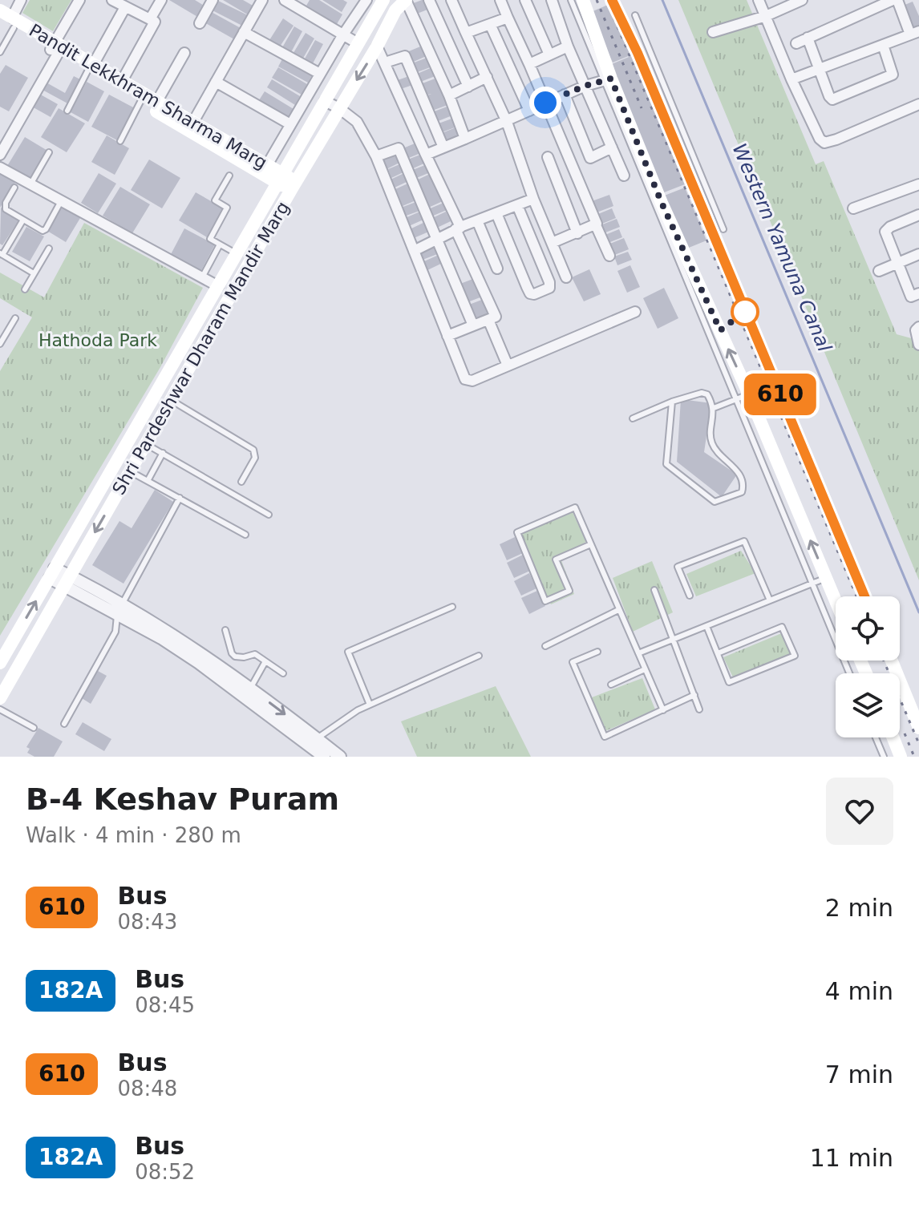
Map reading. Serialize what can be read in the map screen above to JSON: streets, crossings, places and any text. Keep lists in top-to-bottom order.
{
  "streets": {
    "main road": ["Pandit Lekkhram Sharma Marg", "Shri Pardeshwar Dharam Mandir Marg"]
  },
  "crossings": [
    ["Pandit Lekkhram Sharma Marg", "Shri Pardeshwar Dharam Mandir Marg"]
  ],
  "water": ["Western Yamuna Canal"],
  "parks": ["Hathoda Park"],
  "lines": ["bus line 610"],
  "page": {
    "on_map": "610",
    "heading": ["B-4 Keshav Puram", "Walk · 4 min · 280 m"],
    "list": [
      {
        "mark": "610",
        "name": "Bus",
        "note": "08:43",
        "value": "2 min"
      },
      {
        "mark": "182A",
        "name": "Bus",
        "note": "08:45",
        "value": "4 min"
      },
      {
        "mark": "610",
        "name": "Bus",
        "note": "08:48",
        "value": "7 min"
      },
      {
        "mark": "182A",
        "name": "Bus",
        "note": "08:52",
        "value": "11 min"
      }
    ]
  }
}
